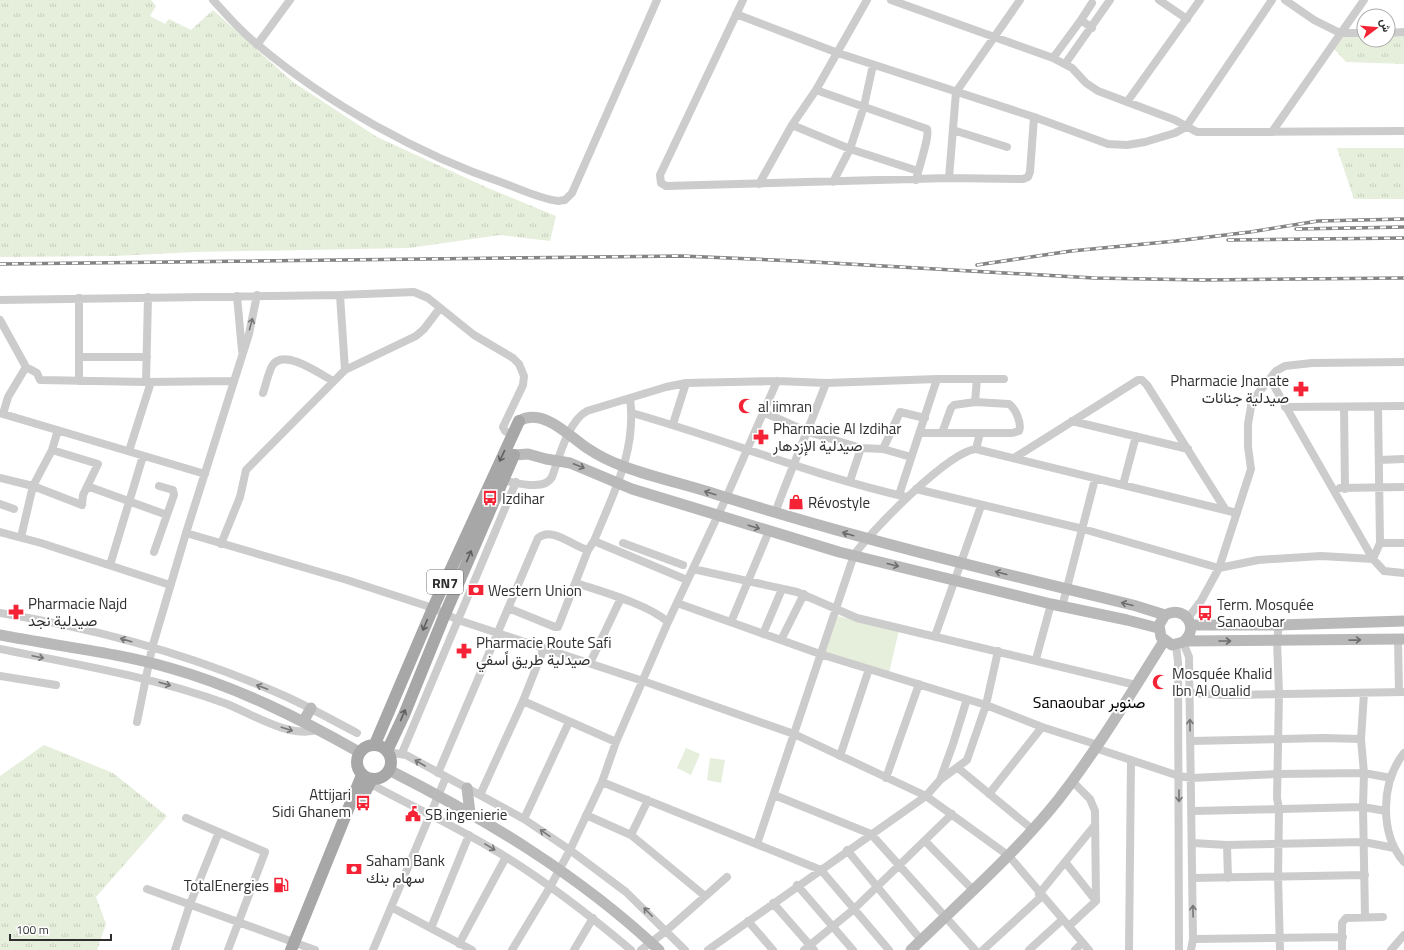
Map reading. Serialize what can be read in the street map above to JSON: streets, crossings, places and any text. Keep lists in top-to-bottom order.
{
  "streets": {
    "main road": ["RN7"]
  },
  "districts": ["Sanaoubar صنوبر"],
  "places": {
    "pharmacy": [
      "Pharmacie Jnanate صيدلية جنانات",
      "Pharmacie Al Izdihar صيدلية الإزدهار",
      "Pharmacie Najd صيدلية نجد",
      "Pharmacie Route Safi صيدلية طريق اًسفي"
    ],
    "mosque": ["al iimran", "Mosquée Khalid Ibn Al Oualid"],
    "bus stop": ["Izdihar", "Term. Mosquée Sanaoubar", "Attijari Sidi Ghanem"],
    "shop": ["Révostyle"],
    "bank": ["Western Union", "Saham Bank سهام بنك"],
    "public building": ["SB ingenierie"],
    "fuel station": ["TotalEnergies"]
  },
  "scale_bar": "100 m",
  "north": "right"
}
